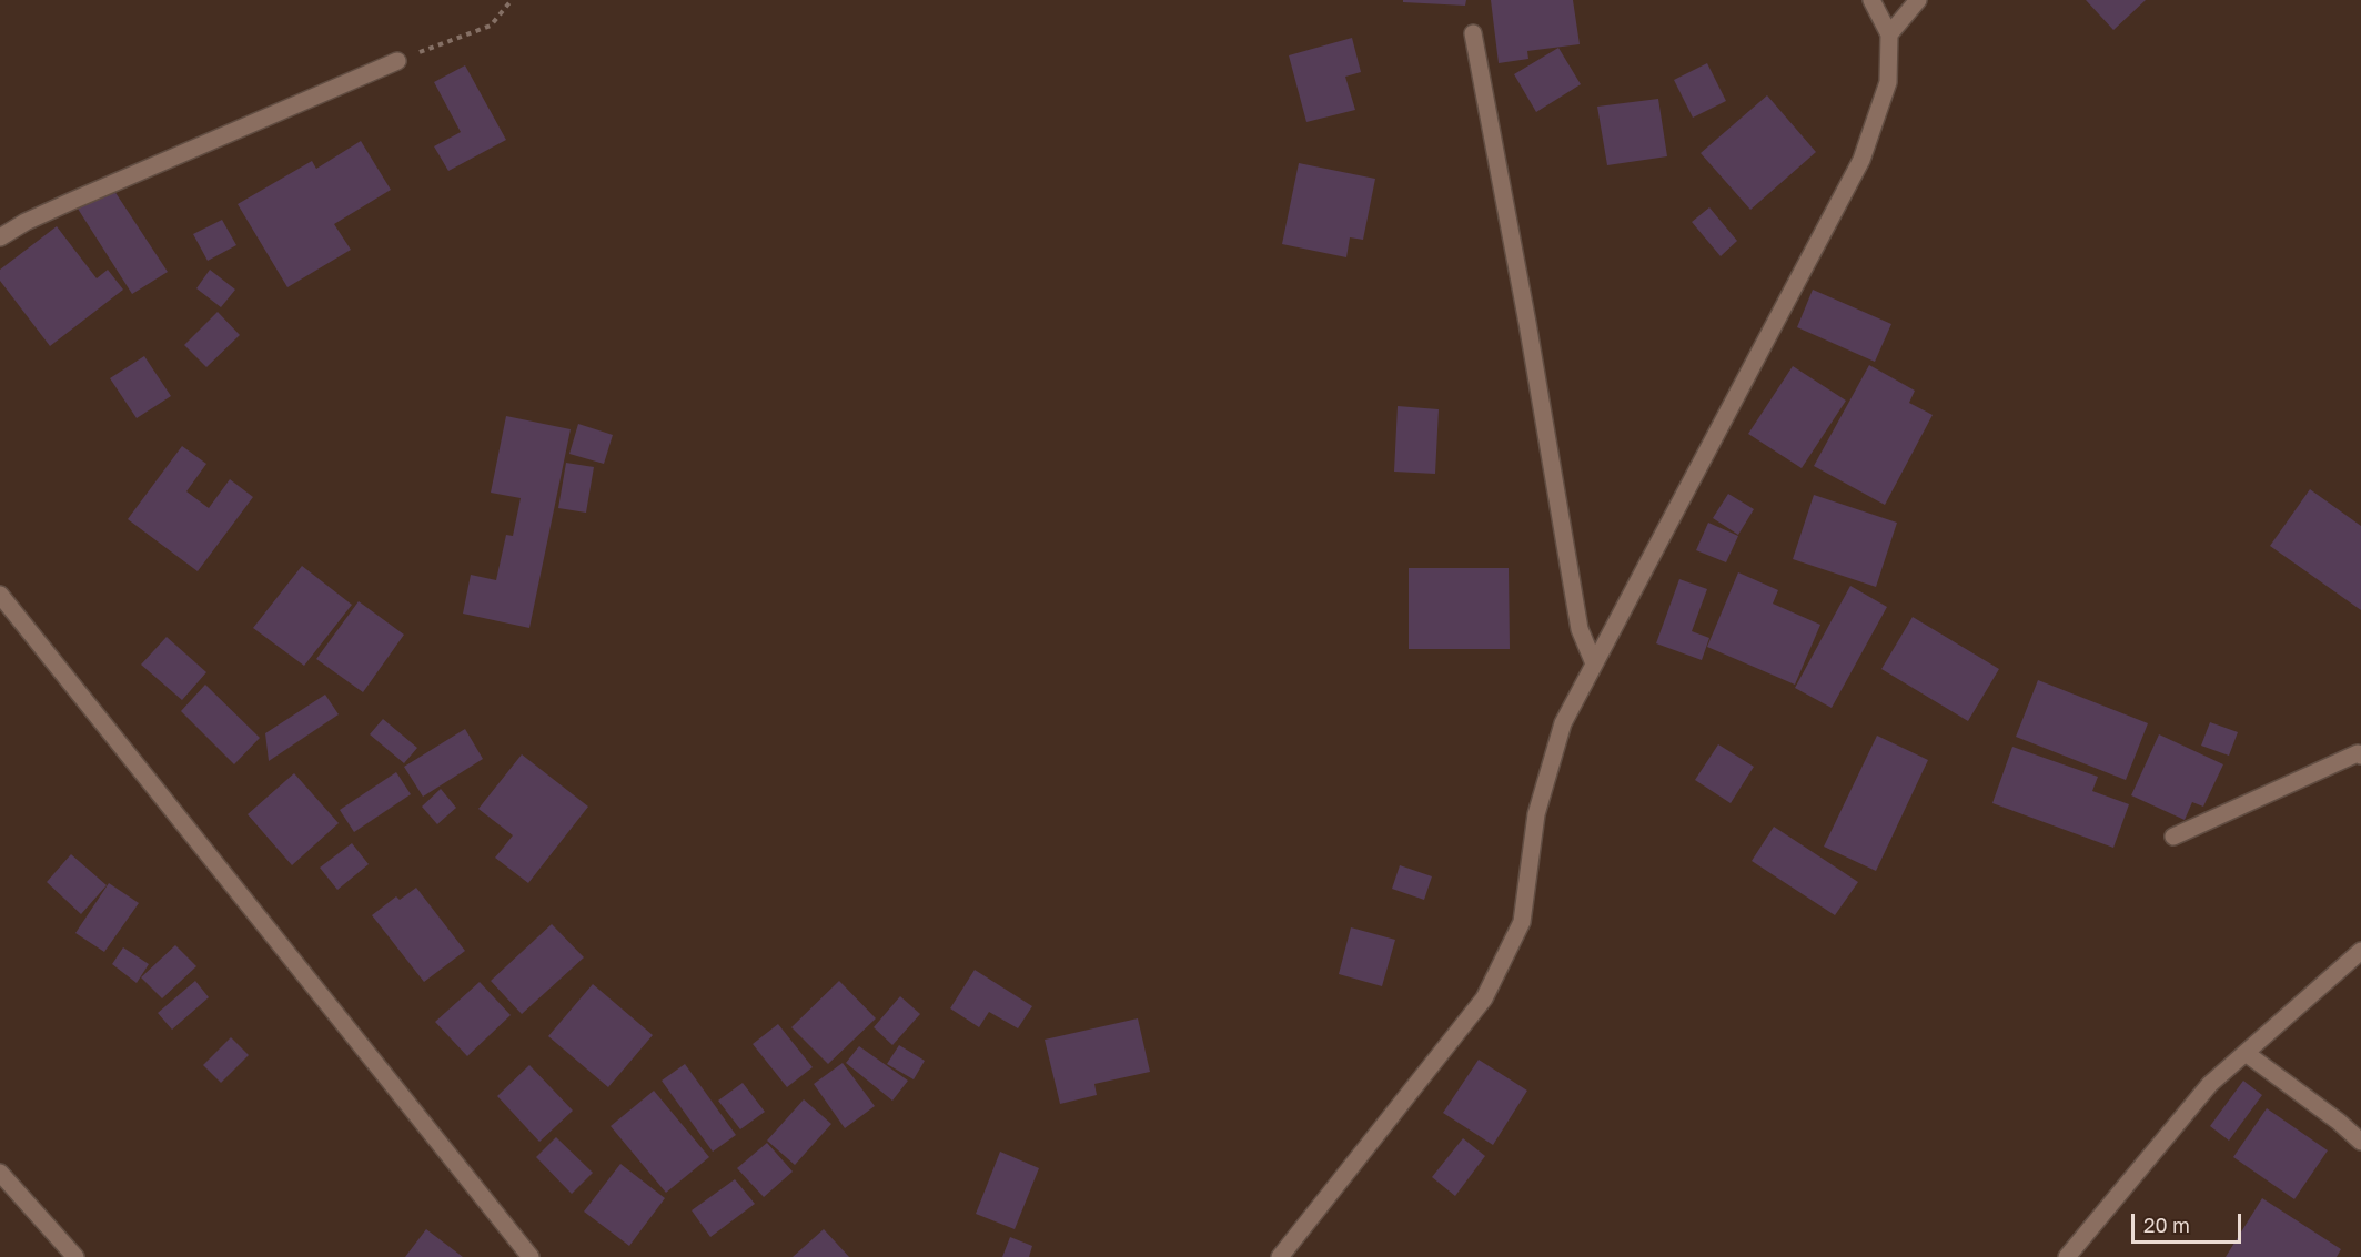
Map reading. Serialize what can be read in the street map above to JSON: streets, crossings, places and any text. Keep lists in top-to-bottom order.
{
  "scale_bar": "20 m"
}
